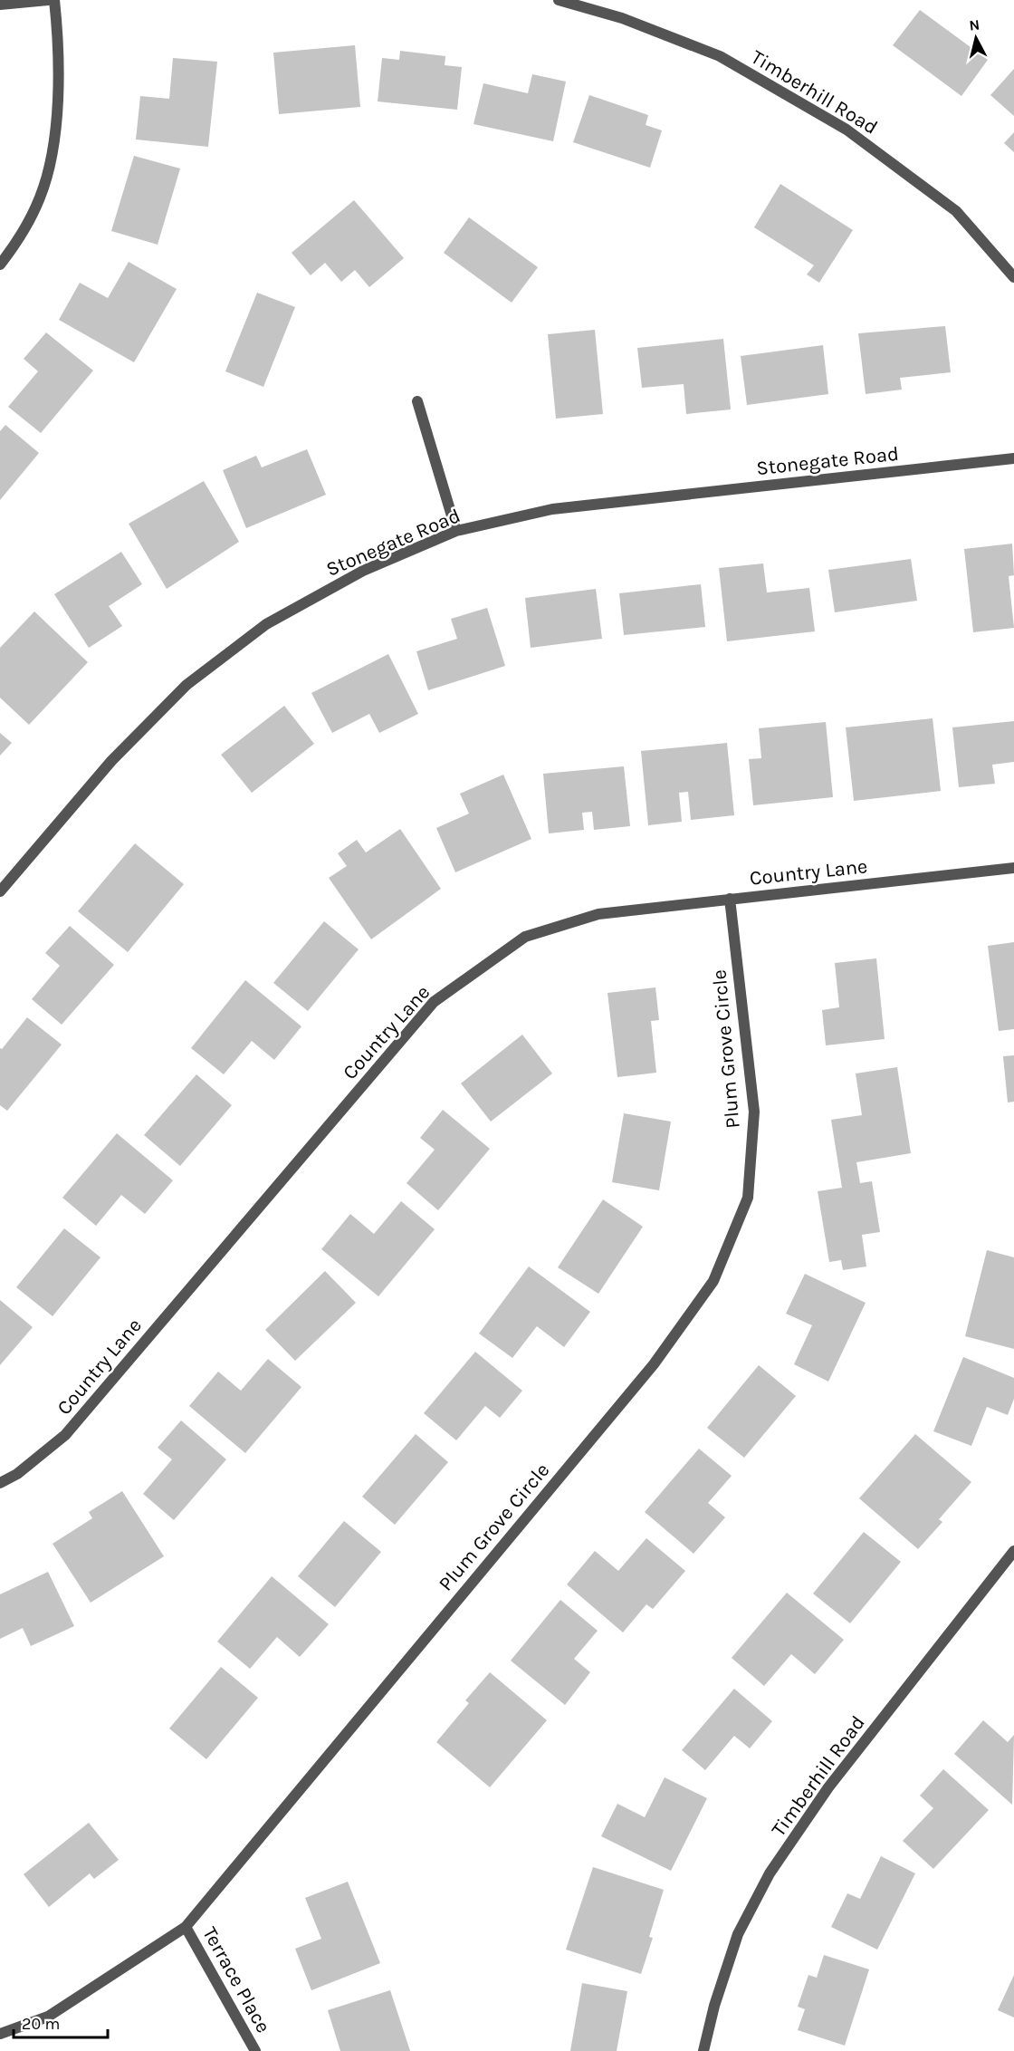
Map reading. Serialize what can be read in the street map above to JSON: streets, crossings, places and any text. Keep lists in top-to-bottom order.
{
  "streets": {
    "street": [
      "Timberhill Road",
      "Stonegate Road",
      "Country Lane",
      "Plum Grove Circle",
      "Terrace Place"
    ]
  },
  "crossings": [
    ["Country Lane", "Plum Grove Circle"],
    ["Plum Grove Circle", "Terrace Place"]
  ],
  "scale_bar": "20 m",
  "north": "top"
}
